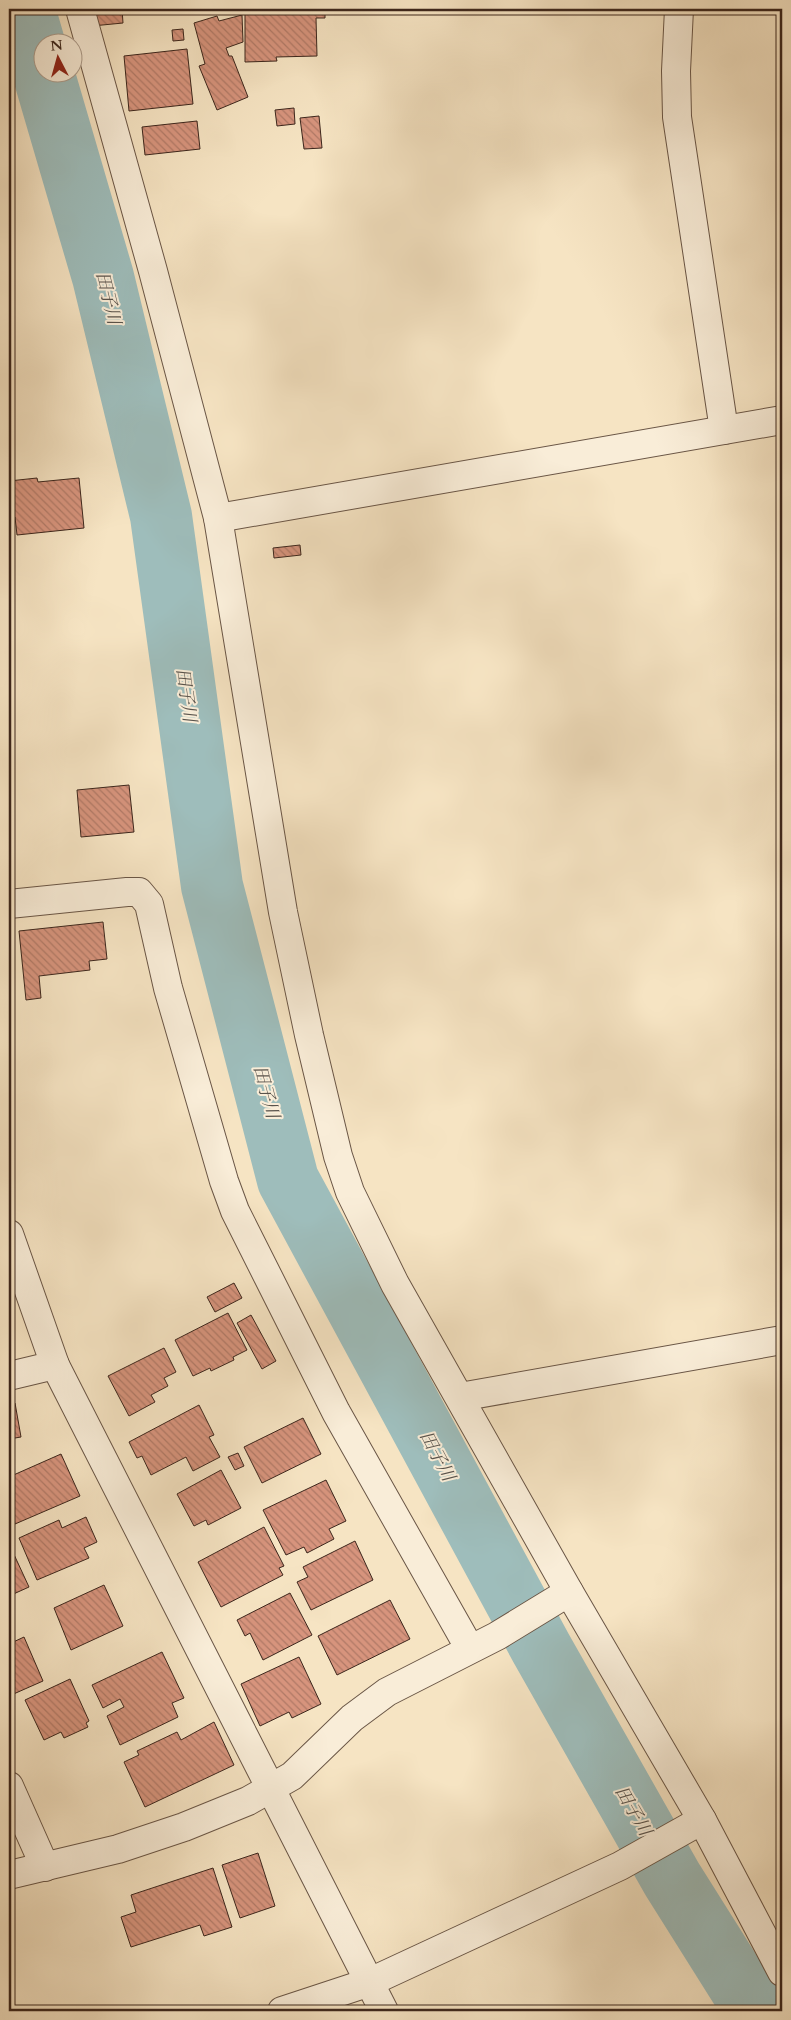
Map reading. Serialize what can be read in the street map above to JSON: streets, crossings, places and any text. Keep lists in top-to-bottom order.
{
  "water": ["田子川"],
  "north": "top"
}
